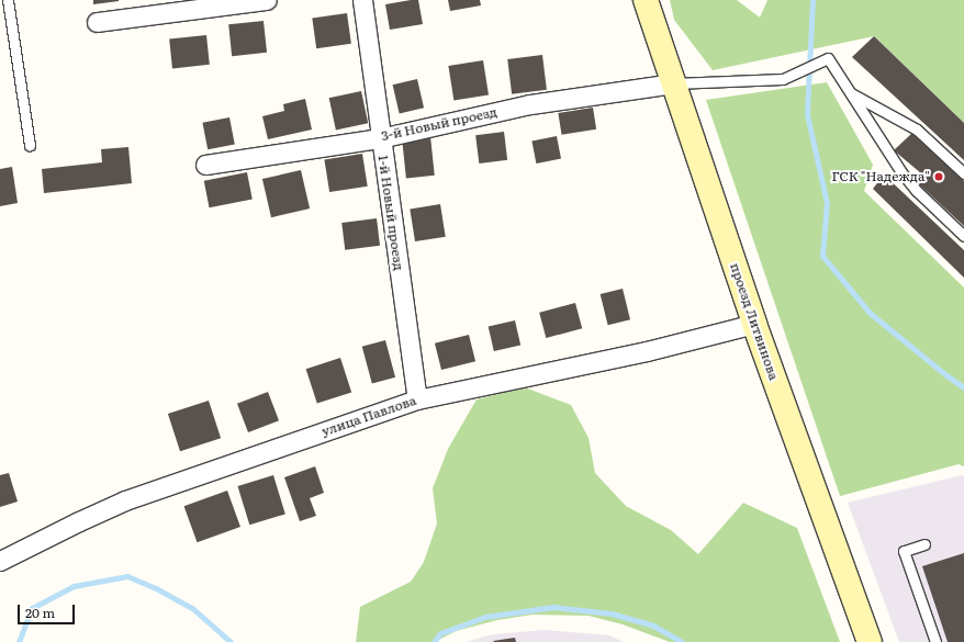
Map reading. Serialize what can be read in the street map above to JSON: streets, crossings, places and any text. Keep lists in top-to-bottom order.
{
  "streets": {
    "main road": ["проезд Литвинова"],
    "street": ["3-й Новый проезд", "1-й Новый проезд", "улица Павлова"]
  },
  "crossings": [
    ["3-й Новый проезд", "1-й Новый проезд"],
    ["3-й Новый проезд", "проезд Литвинова"],
    ["1-й Новый проезд", "улица Павлова"],
    ["проезд Литвинова", "улица Павлова"]
  ],
  "places": ["ГСК \"Надежда\""],
  "scale_bar": "20 m"
}
